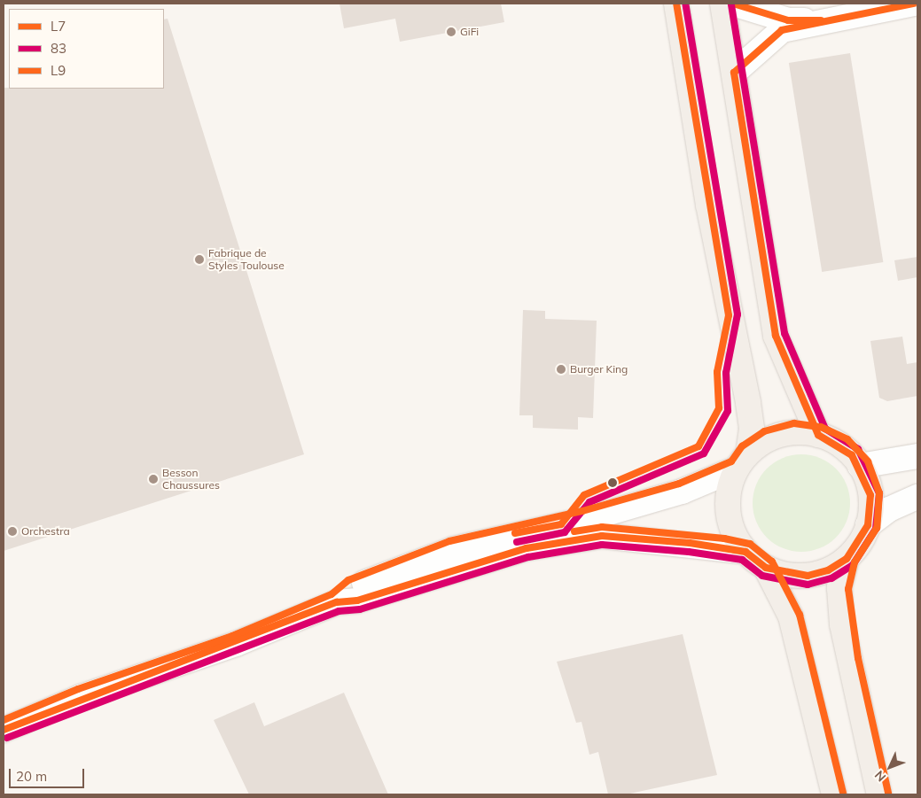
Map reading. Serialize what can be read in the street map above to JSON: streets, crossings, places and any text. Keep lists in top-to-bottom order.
{
  "places": [
    "GiFi",
    "Fabrique de Styles Toulouse",
    "Burger King",
    "Besson Chaussures",
    "Orchestra"
  ],
  "lines": ["transit line L7", "transit line 83", "transit line L9"],
  "legend": ["L7", "83", "L9"],
  "scale_bar": "20 m",
  "north": "bottom left"
}
